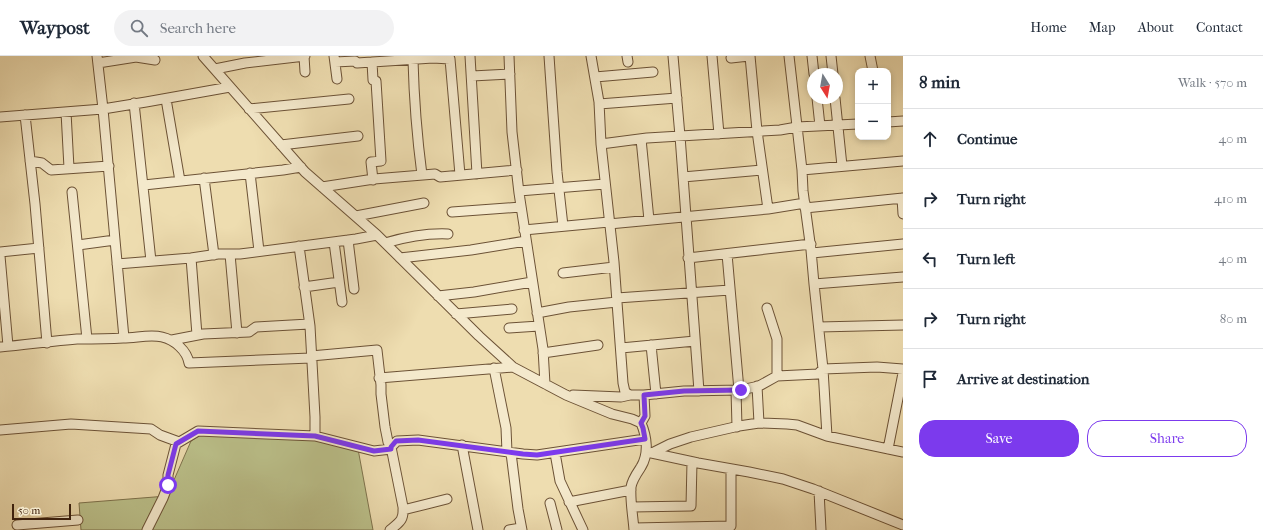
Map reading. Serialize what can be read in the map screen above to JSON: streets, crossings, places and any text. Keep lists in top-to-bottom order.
{
  "scale_bar": "50 m",
  "north": "bottom",
  "page": {
    "header": "Waypost",
    "search": "Search here",
    "nav": [
      "Home",
      "Map",
      "About",
      "Contact"
    ],
    "heading": ["8 min", "Walk · 570 m"],
    "map_buttons": ["+", "−"],
    "list": [
      ["Continue", "40 m"],
      ["Turn right", "410 m"],
      ["Turn left", "40 m"],
      ["Turn right", "80 m"],
      "Arrive at destination"
    ],
    "buttons": ["Save", "Share"],
    "scale": "50 m"
  }
}
